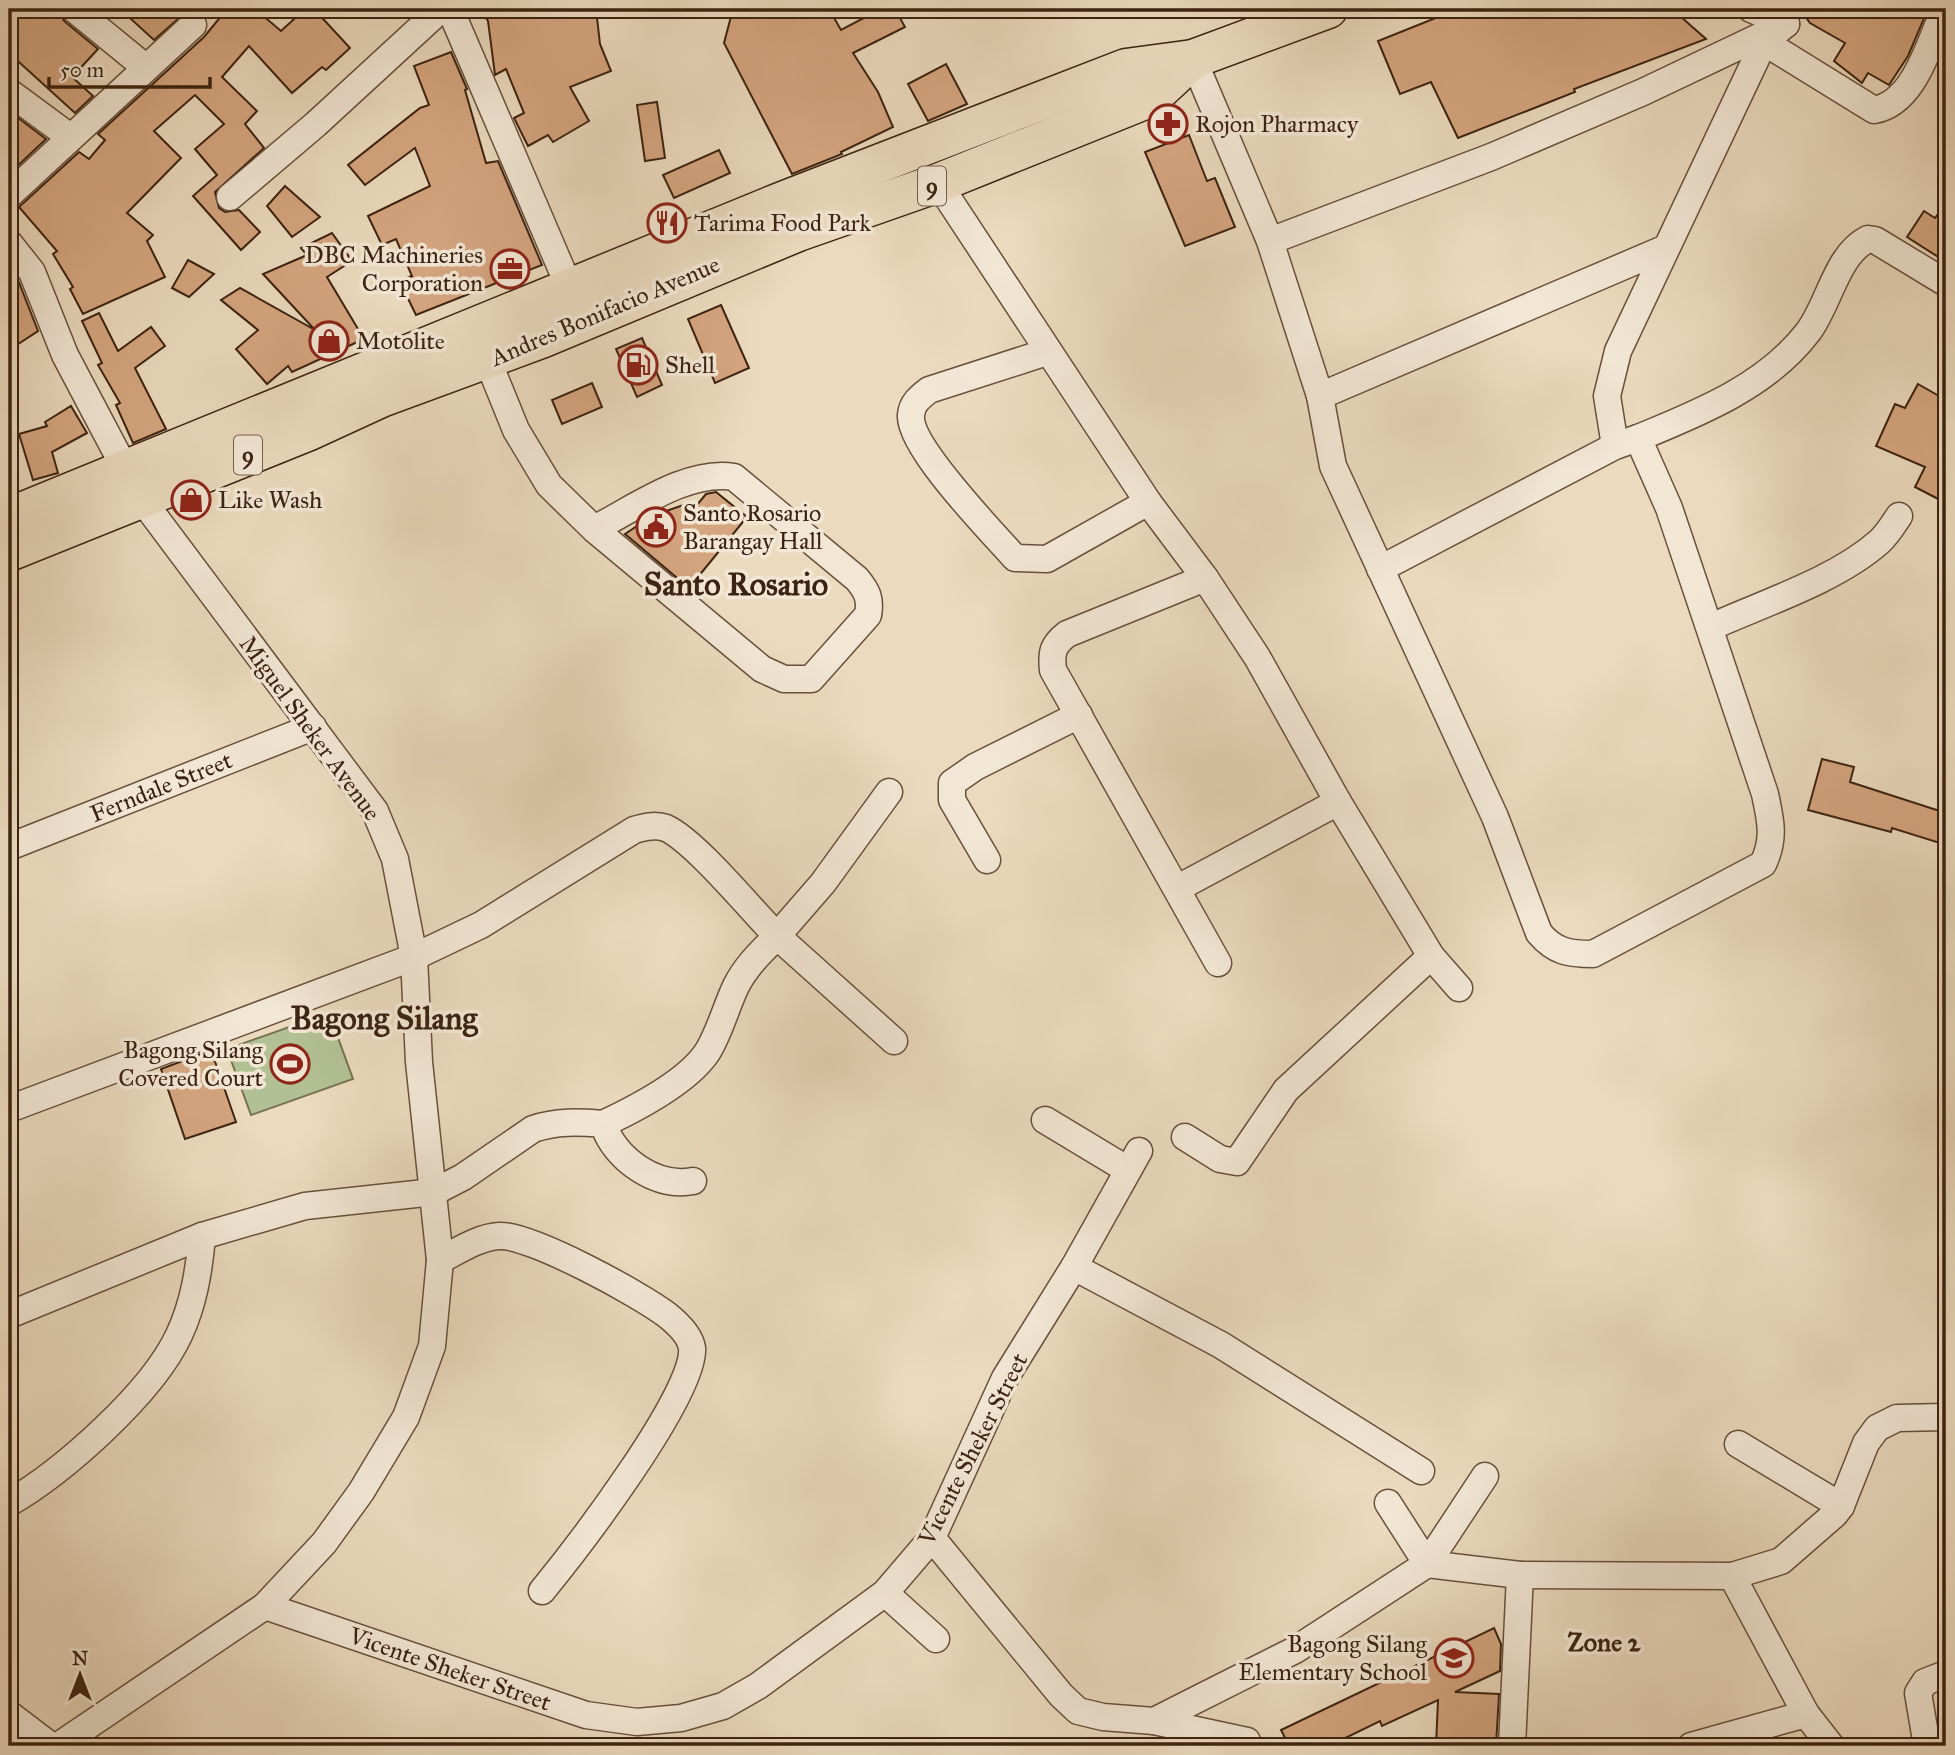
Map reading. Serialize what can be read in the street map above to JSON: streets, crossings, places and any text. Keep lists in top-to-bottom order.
{
  "streets": {
    "highway": ["9", "Andres Bonifacio Avenue"],
    "street": ["Miguel Sheker Avenue", "Ferndale Street", "Vicente Sheker Street"]
  },
  "crossings": [
    ["Andres Bonifacio Avenue", "Miguel Sheker Avenue"],
    ["Miguel Sheker Avenue", "Ferndale Street"],
    ["Miguel Sheker Avenue", "Vicente Sheker Street"]
  ],
  "districts": ["Santo Rosario", "Bagong Silang", "Zone 2"],
  "places": {
    "pharmacy": ["Rojon Pharmacy"],
    "restaurant": ["Tarima Food Park"],
    "office": ["DBC Machineries Corporation"],
    "shop": ["Motolite", "Like Wash"],
    "fuel station": ["Shell"],
    "public building": ["Santo Rosario Barangay Hall"],
    "sports": ["Bagong Silang Covered Court"],
    "school or university": ["Bagong Silang Elementary School"]
  },
  "scale_bar": "50 m",
  "north": "top"
}
